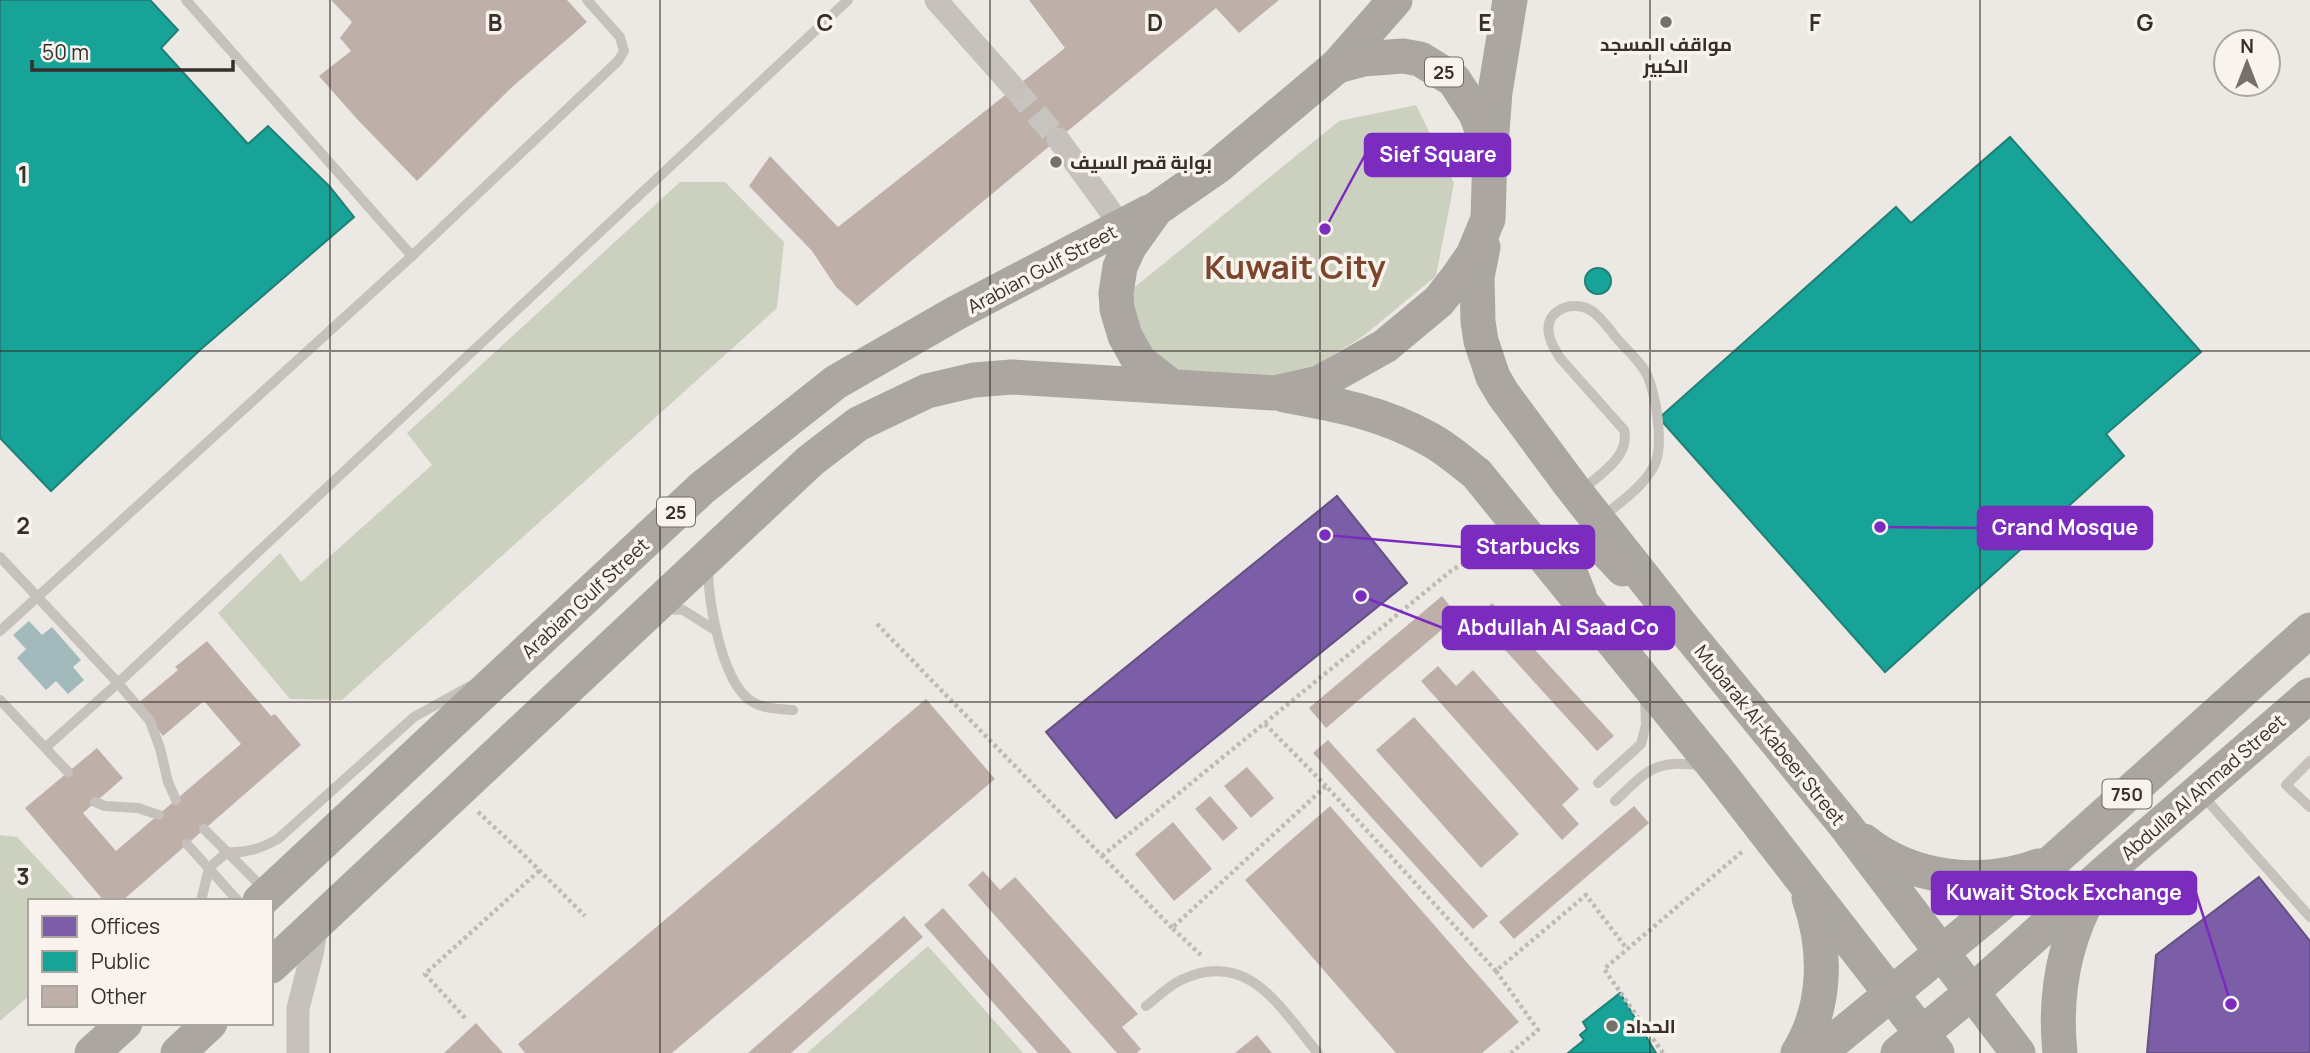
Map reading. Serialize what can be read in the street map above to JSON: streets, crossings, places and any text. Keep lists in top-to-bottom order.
{
  "streets": {
    "main road": [
      "25",
      "Arabian Gulf Street",
      "Mubarak Al-Kabeer Street",
      "Abdulla Al Ahmad Street",
      "750"
    ]
  },
  "crossings": [
    ["25", "Arabian Gulf Street"],
    ["25", "Mubarak Al-Kabeer Street"],
    ["Mubarak Al-Kabeer Street", "Abdulla Al Ahmad Street"],
    ["Mubarak Al-Kabeer Street", "750"]
  ],
  "districts": ["Kuwait City"],
  "places": [
    "مواقف المسجد الكبير",
    "بوابة قصر السيف",
    "Sief Square",
    "Grand Mosque",
    "Starbucks",
    "Abdullah Al Saad Co",
    "Kuwait Stock Exchange",
    "الحداد"
  ],
  "legend": ["Offices", "Public", "Other"],
  "scale_bar": "50 m",
  "north": "top",
  "grid": {
    "columns": [
      "B",
      "C",
      "D",
      "E",
      "F",
      "G"
    ],
    "rows": ["1", "2", "3"]
  }
}
